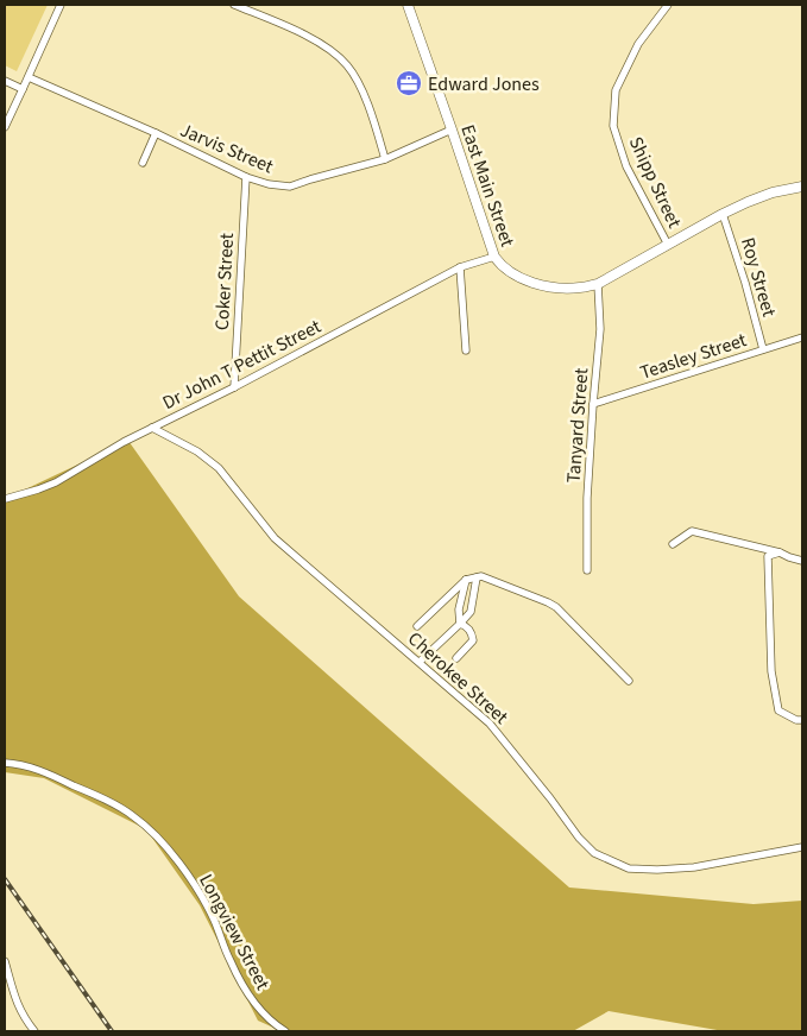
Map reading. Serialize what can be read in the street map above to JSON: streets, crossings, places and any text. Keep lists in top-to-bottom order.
{
  "streets": {
    "main road": ["East Main Street"],
    "street": [
      "Jarvis Street",
      "Shipp Street",
      "Roy Street",
      "Coker Street",
      "Teasley Street",
      "Dr John T Pettit Street",
      "Tanyard Street",
      "Cherokee Street",
      "Longview Street"
    ]
  },
  "crossings": [
    ["Jarvis Street", "East Main Street"],
    ["Jarvis Street", "Coker Street"],
    ["Shipp Street", "East Main Street"],
    ["East Main Street", "Roy Street"],
    ["East Main Street", "Dr John T Pettit Street"],
    ["East Main Street", "Tanyard Street"],
    ["Roy Street", "Teasley Street"],
    ["Coker Street", "Dr John T Pettit Street"],
    ["Teasley Street", "Tanyard Street"],
    ["Dr John T Pettit Street", "Cherokee Street"]
  ],
  "places": {
    "office": ["Edward Jones"]
  }
}
